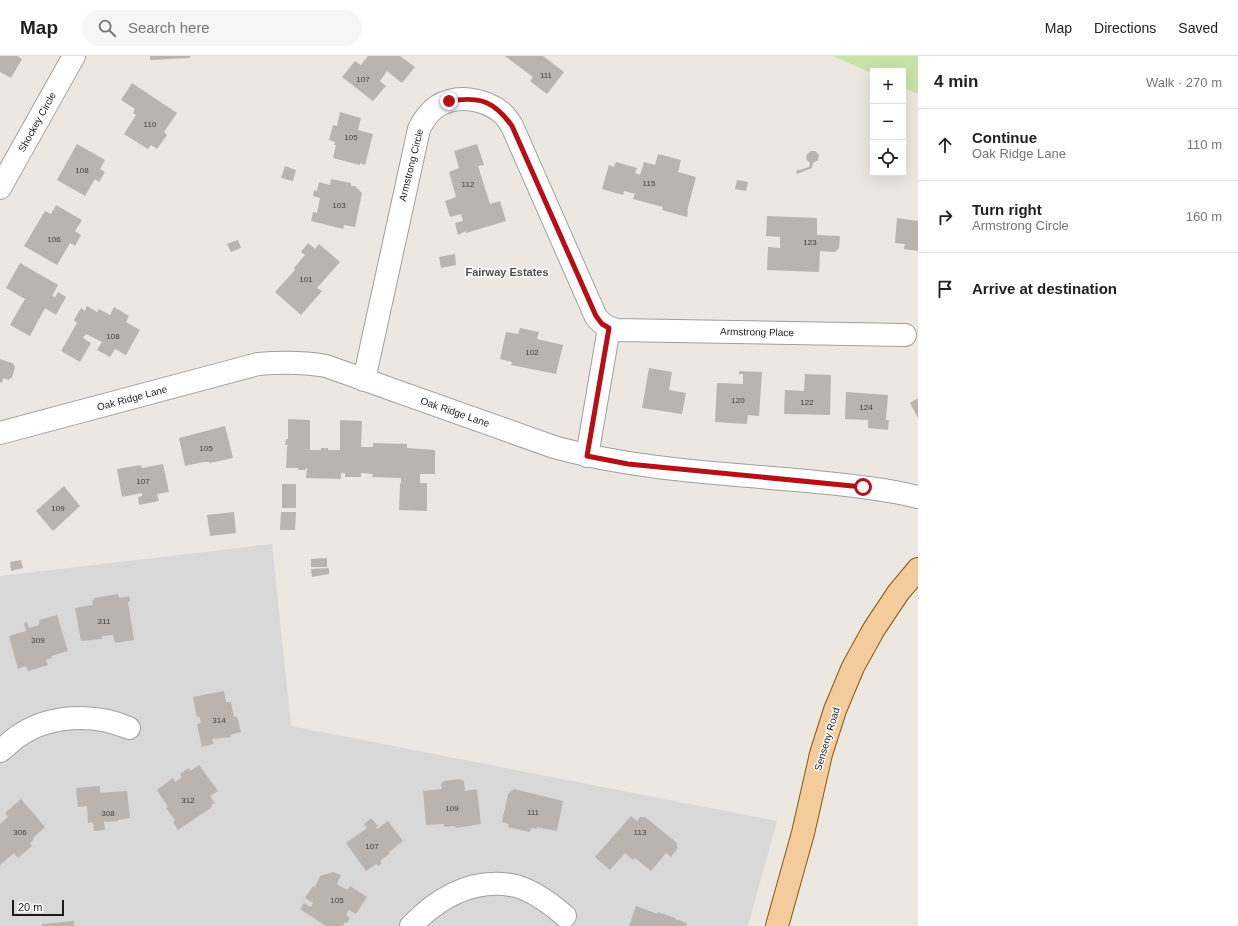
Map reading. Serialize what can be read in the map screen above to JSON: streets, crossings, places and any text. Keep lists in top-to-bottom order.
{
  "streets": {
    "main road": ["Senseny Road"],
    "street": [
      "Shockey Circle",
      "Armstrong Circle",
      "Armstrong Place",
      "Oak Ridge Lane"
    ]
  },
  "crossings": [
    ["Armstrong Circle", "Armstrong Place"],
    ["Armstrong Circle", "Oak Ridge Lane"]
  ],
  "districts": ["Fairway Estates"],
  "house_numbers": [
    "111",
    "107",
    "110",
    "105",
    "108",
    "115",
    "112",
    "103",
    "106",
    "123",
    "101",
    "108",
    "102",
    "120",
    "122",
    "124",
    "105",
    "107",
    "109",
    "311",
    "309",
    "314",
    "312",
    "109",
    "111",
    "308",
    "306",
    "113",
    "107",
    "105"
  ],
  "scale_bar": "20 m",
  "page": {
    "header": "Map",
    "search": "Search here",
    "nav": ["Map", "Directions", "Saved"],
    "heading": ["4 min", "Walk · 270 m"],
    "map_buttons": ["+", "−"],
    "list": [
      ["Continue", "Oak Ridge Lane", "110 m"],
      ["Turn right", "Armstrong Circle", "160 m"],
      "Arrive at destination"
    ],
    "scale": "20 m"
  }
}
